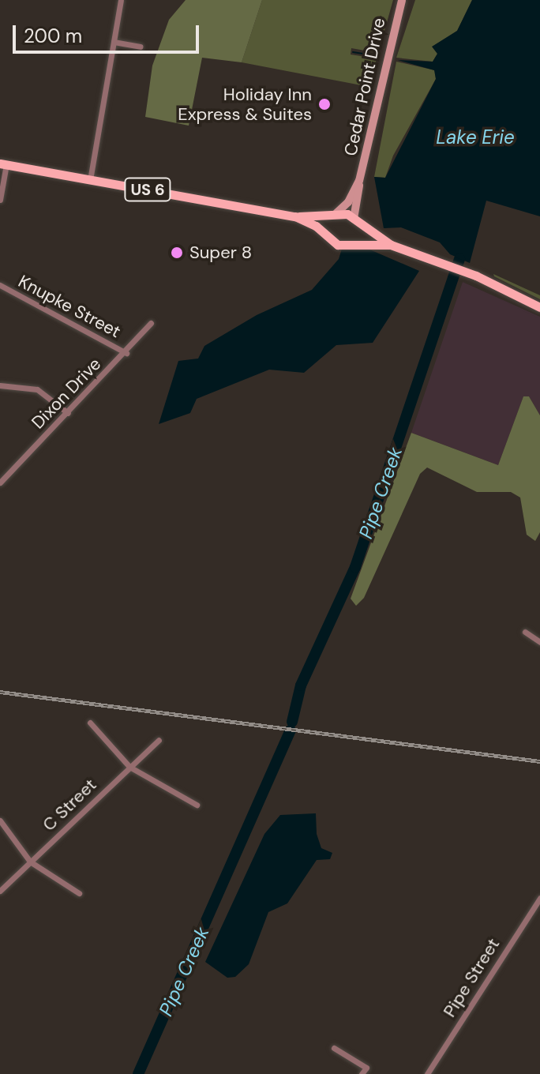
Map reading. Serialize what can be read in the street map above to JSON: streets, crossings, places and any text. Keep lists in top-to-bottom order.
{
  "streets": {
    "main road": ["Cedar Point Drive", "US 6"],
    "street": [
      "Knupke Street",
      "Dixon Drive",
      "C Street",
      "Pipe Street"
    ]
  },
  "crossings": [
    ["Cedar Point Drive", "US 6"],
    ["Knupke Street", "Dixon Drive"]
  ],
  "water": ["Lake Erie", "Pipe Creek"],
  "places": ["Holiday Inn Express & Suites", "Super 8"],
  "scale_bar": "200 m"
}
